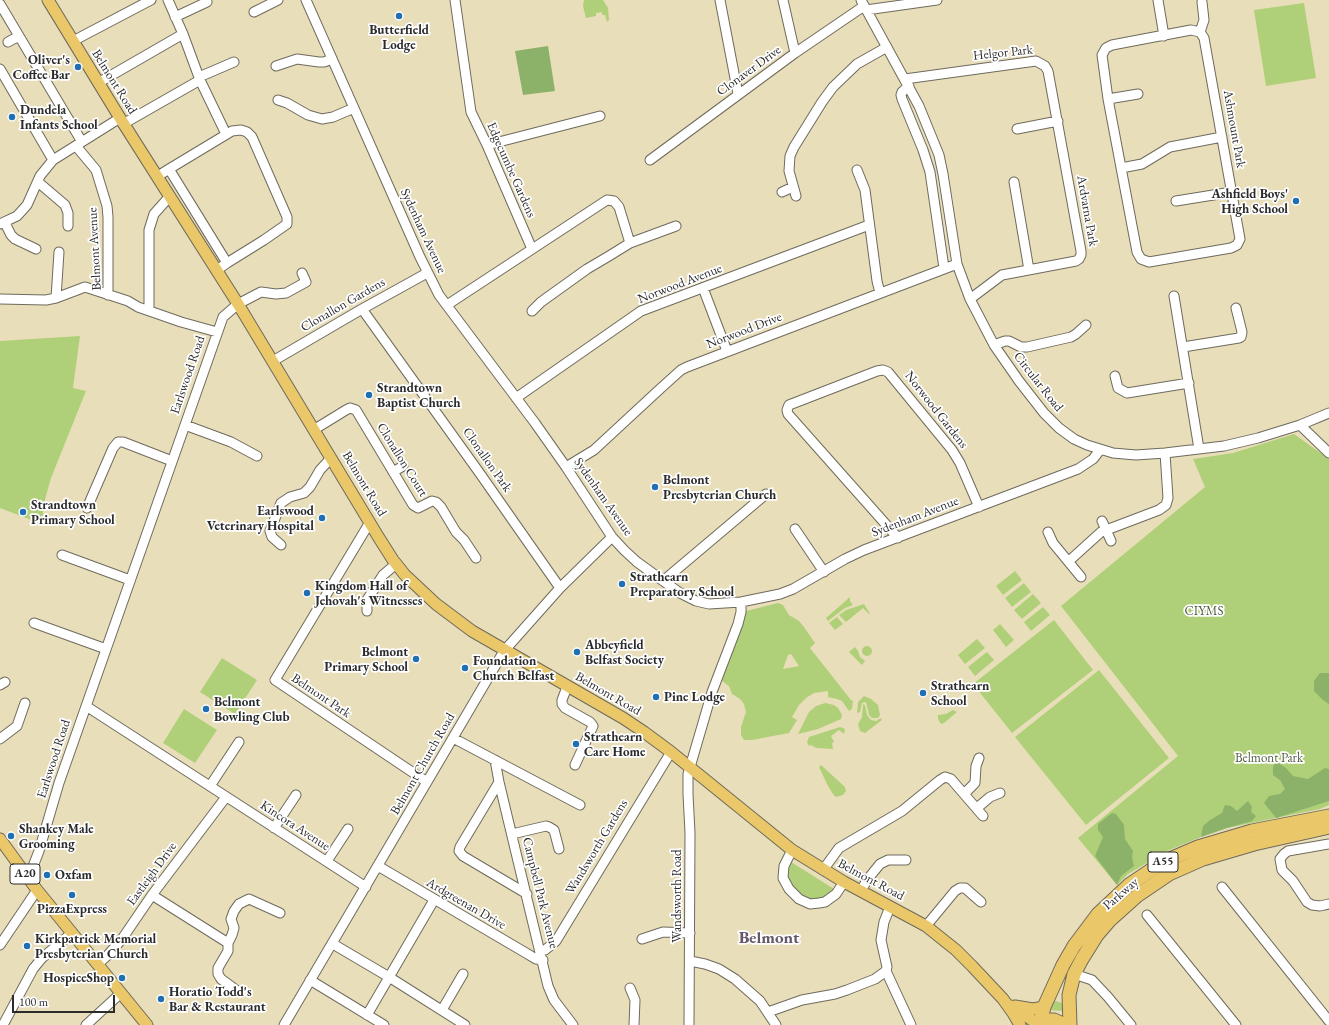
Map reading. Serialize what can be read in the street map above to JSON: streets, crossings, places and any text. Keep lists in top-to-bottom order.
{
  "streets": {
    "highway": ["A55", "Parkway"],
    "main road": ["Belmont Road", "A20"],
    "street": [
      "Helgor Park",
      "Clonaver Drive",
      "Ashmount Park",
      "Edgecumbe Gardens",
      "Ardvarna Park",
      "Sydenham Avenue",
      "Belmont Avenue",
      "Norwood Avenue",
      "Clonallon Gardens",
      "Norwood Drive",
      "Earlswood Road",
      "Circular Road",
      "Norwood Gardens",
      "Clonallon Court",
      "Clonallon Park",
      "Belmont Park",
      "Belmont Church Road",
      "Kincora Avenue",
      "Wandsworth Gardens",
      "Eastleigh Drive",
      "Campbell Park Avenue",
      "Wandsworth Road",
      "Ardgreenan Drive"
    ]
  },
  "crossings": [
    ["Helgor Park", "Ardvarna Park"],
    ["Helgor Park", "Circular Road"],
    ["Clonaver Drive", "Circular Road"],
    ["Belmont Road", "Clonallon Gardens"],
    ["Belmont Road", "Earlswood Road"],
    ["Belmont Road", "Clonallon Court"],
    ["Belmont Road", "Belmont Park"],
    ["Belmont Road", "Belmont Church Road"],
    ["Belmont Road", "Wandsworth Gardens"],
    ["Belmont Road", "Parkway"],
    ["Belmont Road", "Wandsworth Road"],
    ["Ardvarna Park", "Circular Road"],
    ["Sydenham Avenue", "Norwood Avenue"],
    ["Sydenham Avenue", "Clonallon Gardens"],
    ["Sydenham Avenue", "Norwood Drive"],
    ["Sydenham Avenue", "Circular Road"],
    ["Sydenham Avenue", "Norwood Gardens"],
    ["Sydenham Avenue", "Belmont Church Road"],
    ["Sydenham Avenue", "Wandsworth Road"],
    ["Belmont Avenue", "Earlswood Road"],
    ["Clonallon Gardens", "Clonallon Park"],
    ["Norwood Drive", "Circular Road"],
    ["Earlswood Road", "Kincora Avenue"],
    ["Earlswood Road", "A20"],
    ["Clonallon Park", "Belmont Church Road"],
    ["Belmont Park", "Belmont Church Road"],
    ["Belmont Church Road", "Kincora Avenue"],
    ["Belmont Church Road", "Ardgreenan Drive"],
    ["Kincora Avenue", "Eastleigh Drive"],
    ["Wandsworth Gardens", "Campbell Park Avenue"],
    ["Wandsworth Gardens", "Ardgreenan Drive"],
    ["A20", "Eastleigh Drive"],
    ["Campbell Park Avenue", "Ardgreenan Drive"]
  ],
  "districts": ["Belmont"],
  "parks": ["CIYMS", "Belmont Park"],
  "places": [
    "Butterfield Lodge",
    "Oliver's Coffee Bar",
    "Dundela Infants School",
    "Ashfield Boys' High School",
    "Strandtown Baptist Church",
    "Belmont Presbyterian Church",
    "Strandtown Primary School",
    "Earlswood Veterinary Hospital",
    "Strathearn Preparatory School",
    "Kingdom Hall of Jehovah's Witnesses",
    "Abbeyfield Belfast Society",
    "Belmont Primary School",
    "Foundation Church Belfast",
    "Strathearn School",
    "Pine Lodge",
    "Belmont Bowling Club",
    "Strathearn Care Home",
    "Shankey Male Grooming",
    "Oxfam",
    "PizzaExpress",
    "Kirkpatrick Memorial Presbyterian Church",
    "HospiceShop",
    "Horatio Todd's Bar & Restaurant"
  ],
  "scale_bar": "100 m"
}
